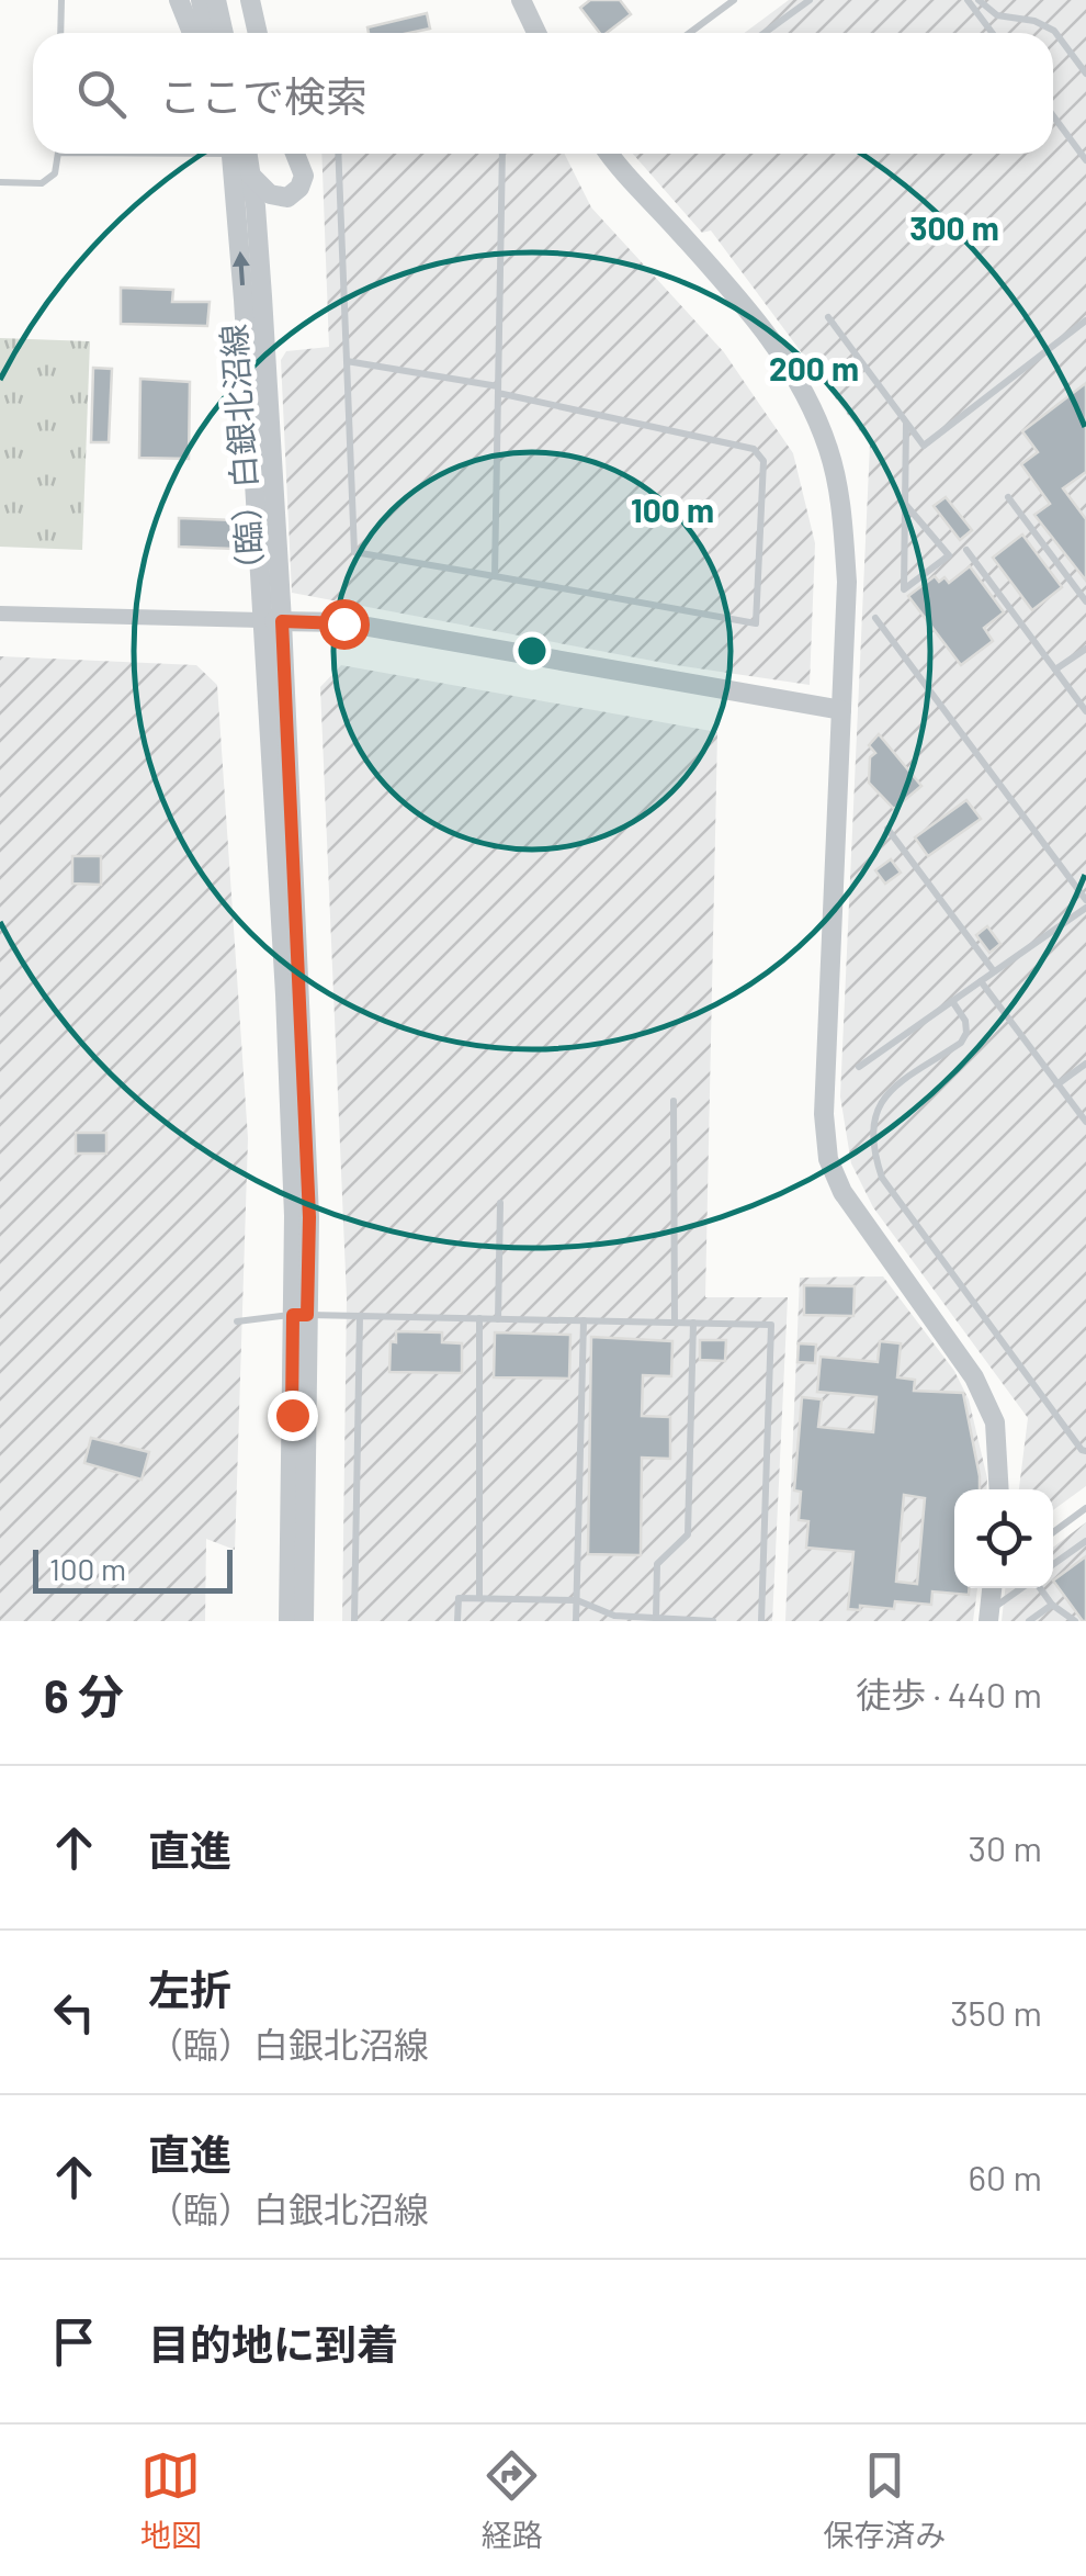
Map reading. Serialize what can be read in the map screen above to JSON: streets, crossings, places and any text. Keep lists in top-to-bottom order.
{
  "streets": {
    "street": ["（臨）白銀北沼線"]
  },
  "scale_bar": "100 m",
  "page": {
    "search": "ここで検索",
    "scale": "100 m",
    "heading": ["6 分", "徒歩 · 440 m"],
    "list": [
      ["直進", "30 m"],
      ["左折", "（臨）白銀北沼線", "350 m"],
      ["直進", "（臨）白銀北沼線", "60 m"],
      "目的地に到着"
    ],
    "nav": ["地図", "経路", "保存済み"]
  },
  "rings": ["300 m", "200 m", "100 m"]
}
